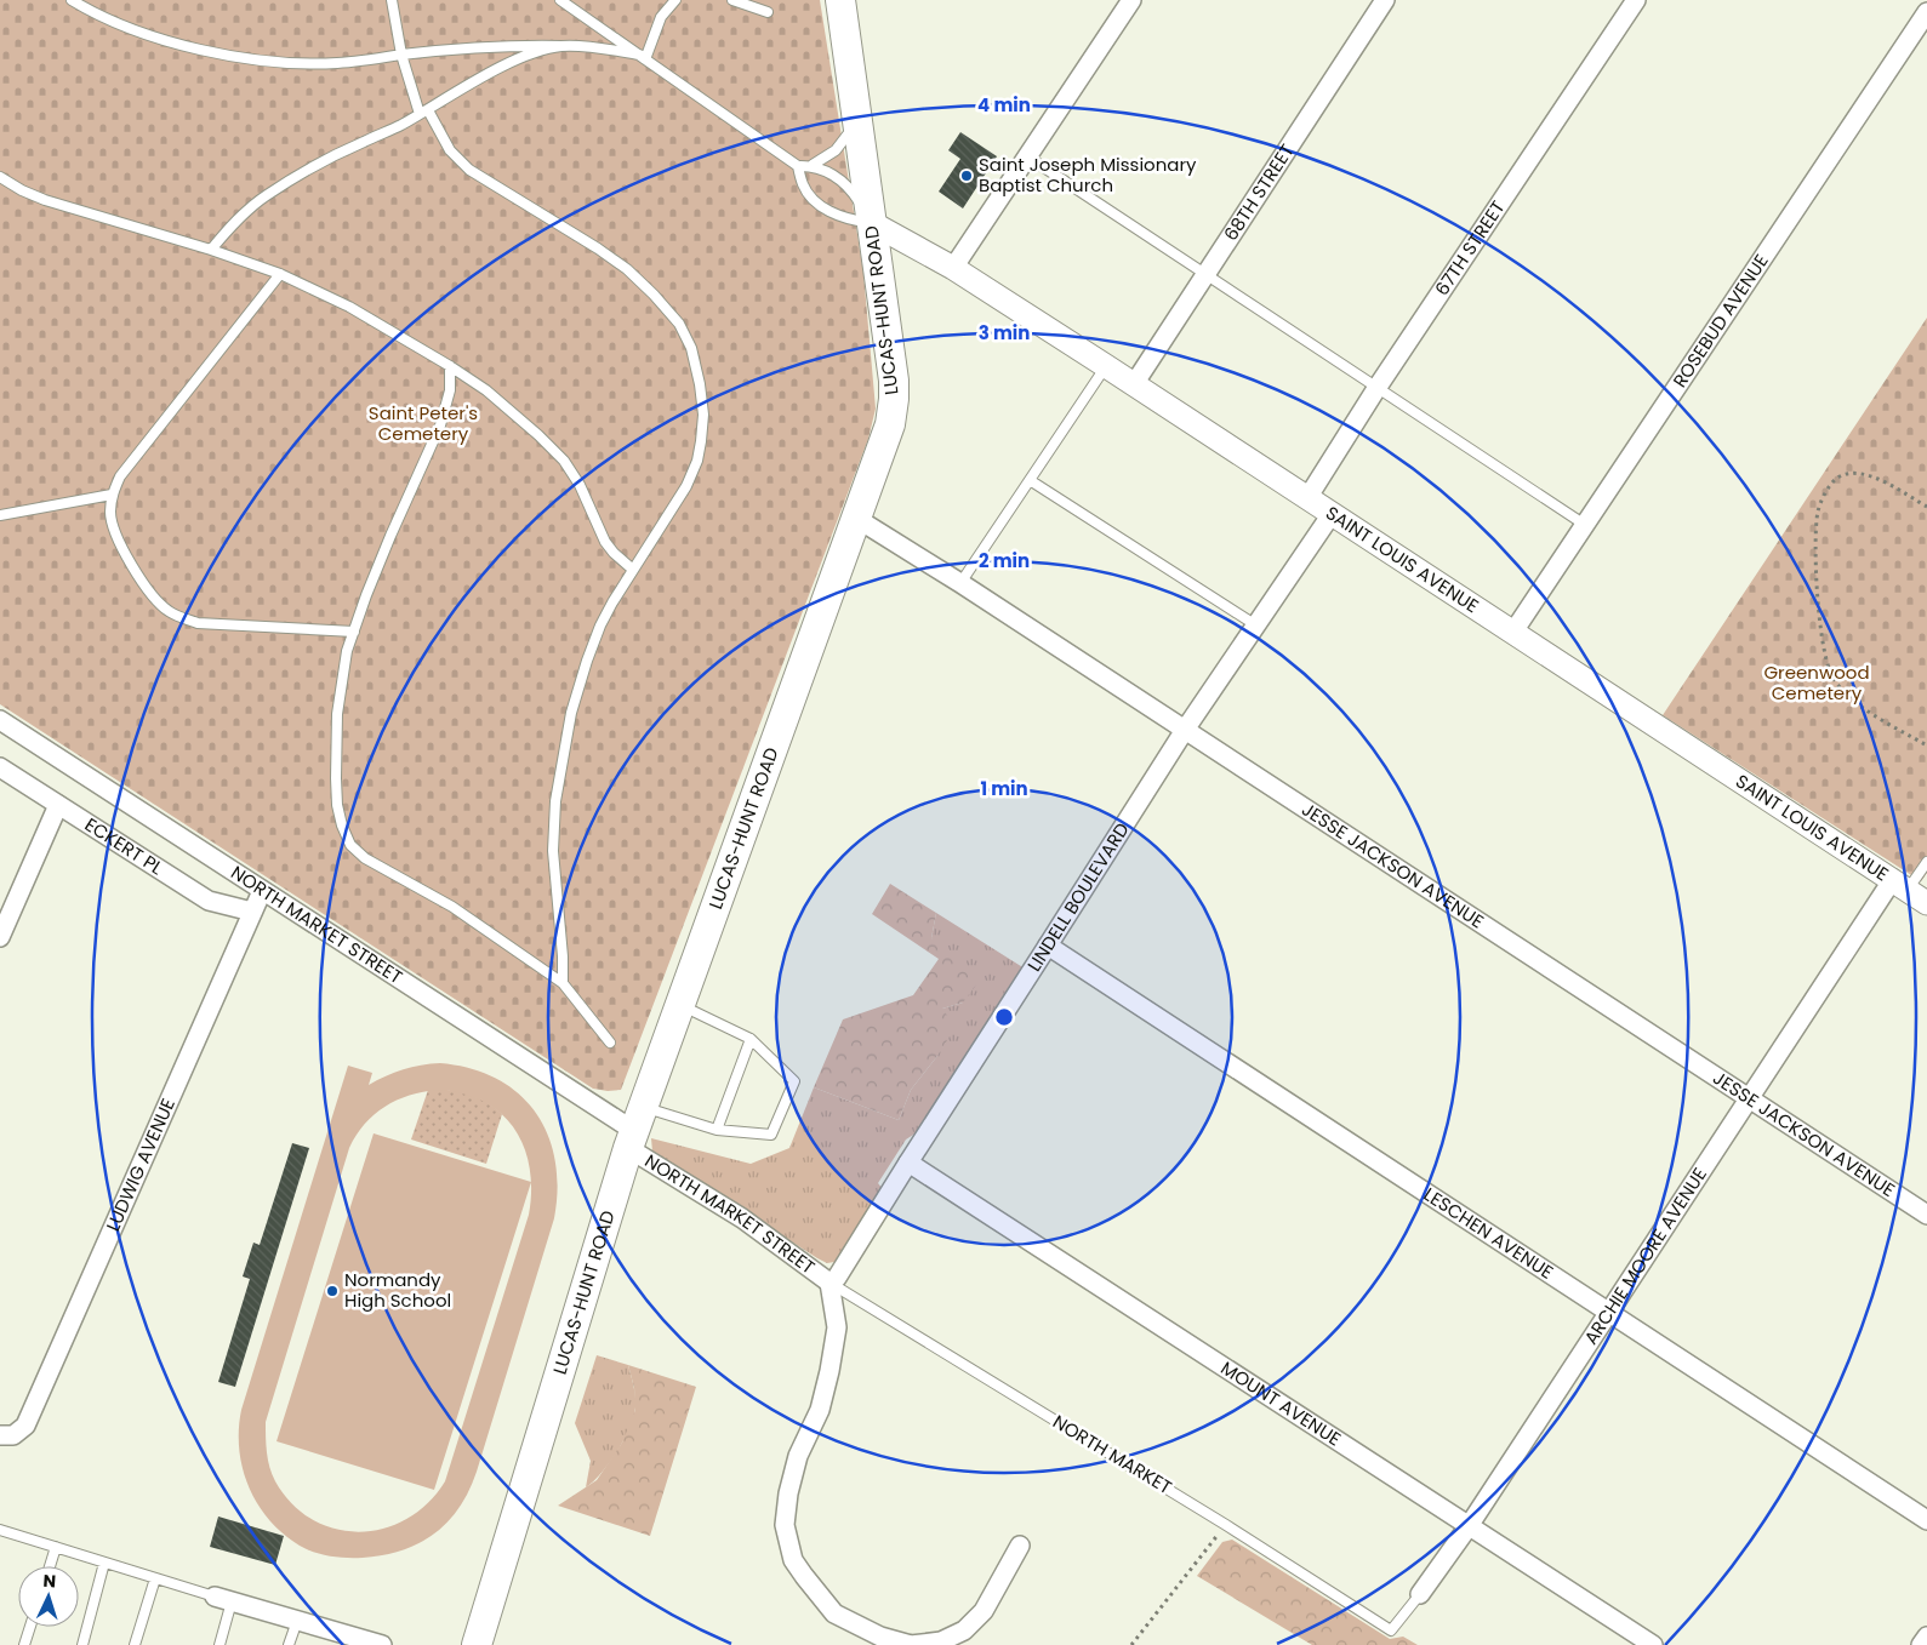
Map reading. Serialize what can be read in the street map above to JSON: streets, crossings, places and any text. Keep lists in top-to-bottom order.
{
  "streets": {
    "main road": ["LUCAS-HUNT ROAD"],
    "street": [
      "68TH STREET",
      "67TH STREET",
      "ROSEBUD AVENUE",
      "SAINT LOUIS AVENUE",
      "ECKERT PL",
      "JESSE JACKSON AVENUE",
      "LINDELL BOULEVARD",
      "NORTH MARKET STREET",
      "LUDWIG AVENUE",
      "LESCHEN AVENUE",
      "ARCHIE MOORE AVENUE",
      "MOUNT AVENUE"
    ],
    "lane": ["NORTH MARKET"]
  },
  "crossings": [
    ["68TH STREET", "SAINT LOUIS AVENUE"],
    ["67TH STREET", "SAINT LOUIS AVENUE"],
    ["LUCAS-HUNT ROAD", "SAINT LOUIS AVENUE"],
    ["LUCAS-HUNT ROAD", "JESSE JACKSON AVENUE"],
    ["LUCAS-HUNT ROAD", "NORTH MARKET STREET"],
    ["ROSEBUD AVENUE", "SAINT LOUIS AVENUE"],
    ["SAINT LOUIS AVENUE", "LINDELL BOULEVARD"],
    ["SAINT LOUIS AVENUE", "ARCHIE MOORE AVENUE"],
    ["ECKERT PL", "LUDWIG AVENUE"],
    ["JESSE JACKSON AVENUE", "LINDELL BOULEVARD"],
    ["JESSE JACKSON AVENUE", "ARCHIE MOORE AVENUE"],
    ["LINDELL BOULEVARD", "NORTH MARKET STREET"],
    ["LINDELL BOULEVARD", "LESCHEN AVENUE"],
    ["LINDELL BOULEVARD", "MOUNT AVENUE"],
    ["LINDELL BOULEVARD", "NORTH MARKET"],
    ["NORTH MARKET STREET", "LUDWIG AVENUE"],
    ["NORTH MARKET STREET", "NORTH MARKET"],
    ["LESCHEN AVENUE", "ARCHIE MOORE AVENUE"],
    ["ARCHIE MOORE AVENUE", "MOUNT AVENUE"],
    ["ARCHIE MOORE AVENUE", "NORTH MARKET"]
  ],
  "parks": ["Saint Peter's Cemetery", "Greenwood Cemetery"],
  "places": ["Saint Joseph Missionary Baptist Church", "Normandy High School"],
  "north": "top",
  "rings": [
    "4 min",
    "3 min",
    "2 min",
    "1 min"
  ]
}
